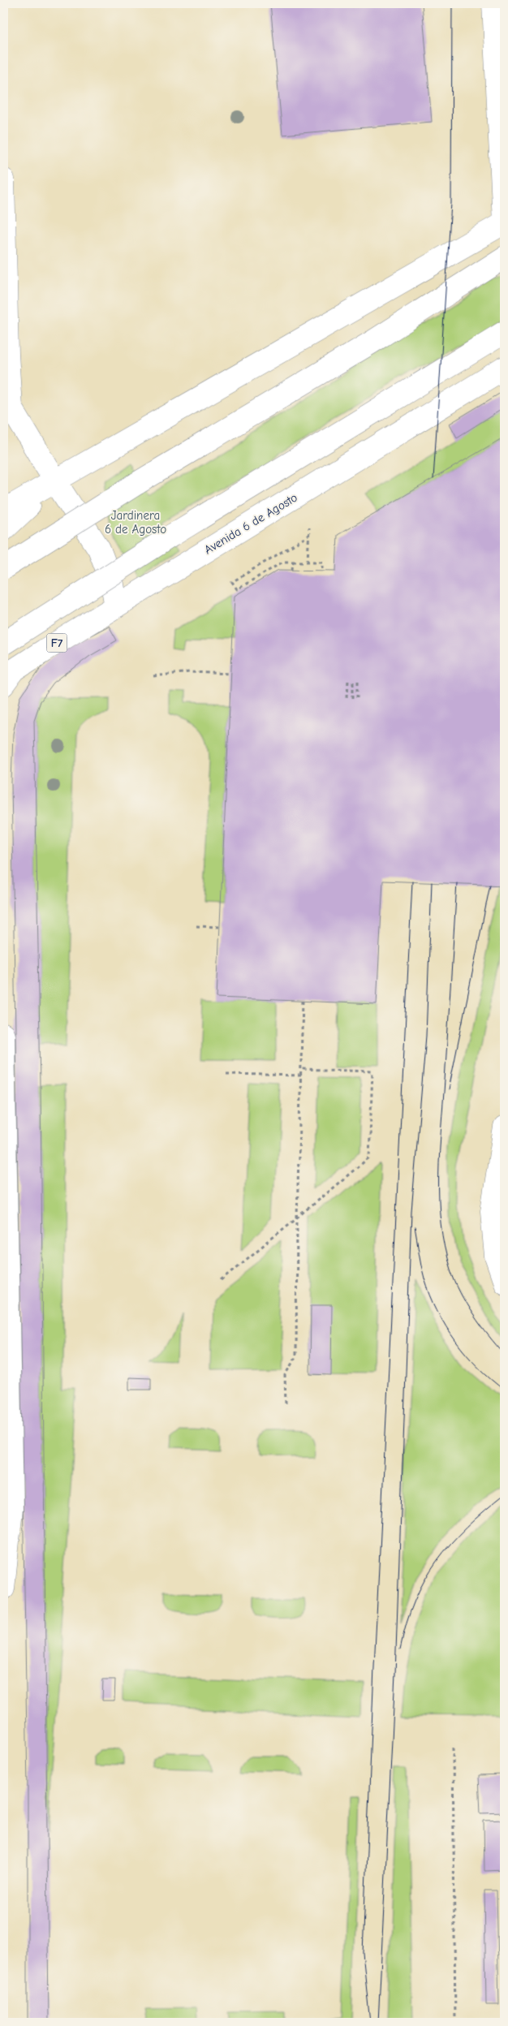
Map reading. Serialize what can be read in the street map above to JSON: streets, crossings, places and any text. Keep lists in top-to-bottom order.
{
  "streets": {
    "main road": ["Avenida 6 de Agosto", "F7"]
  },
  "parks": ["Jardinera 6 de Agosto"]
}
